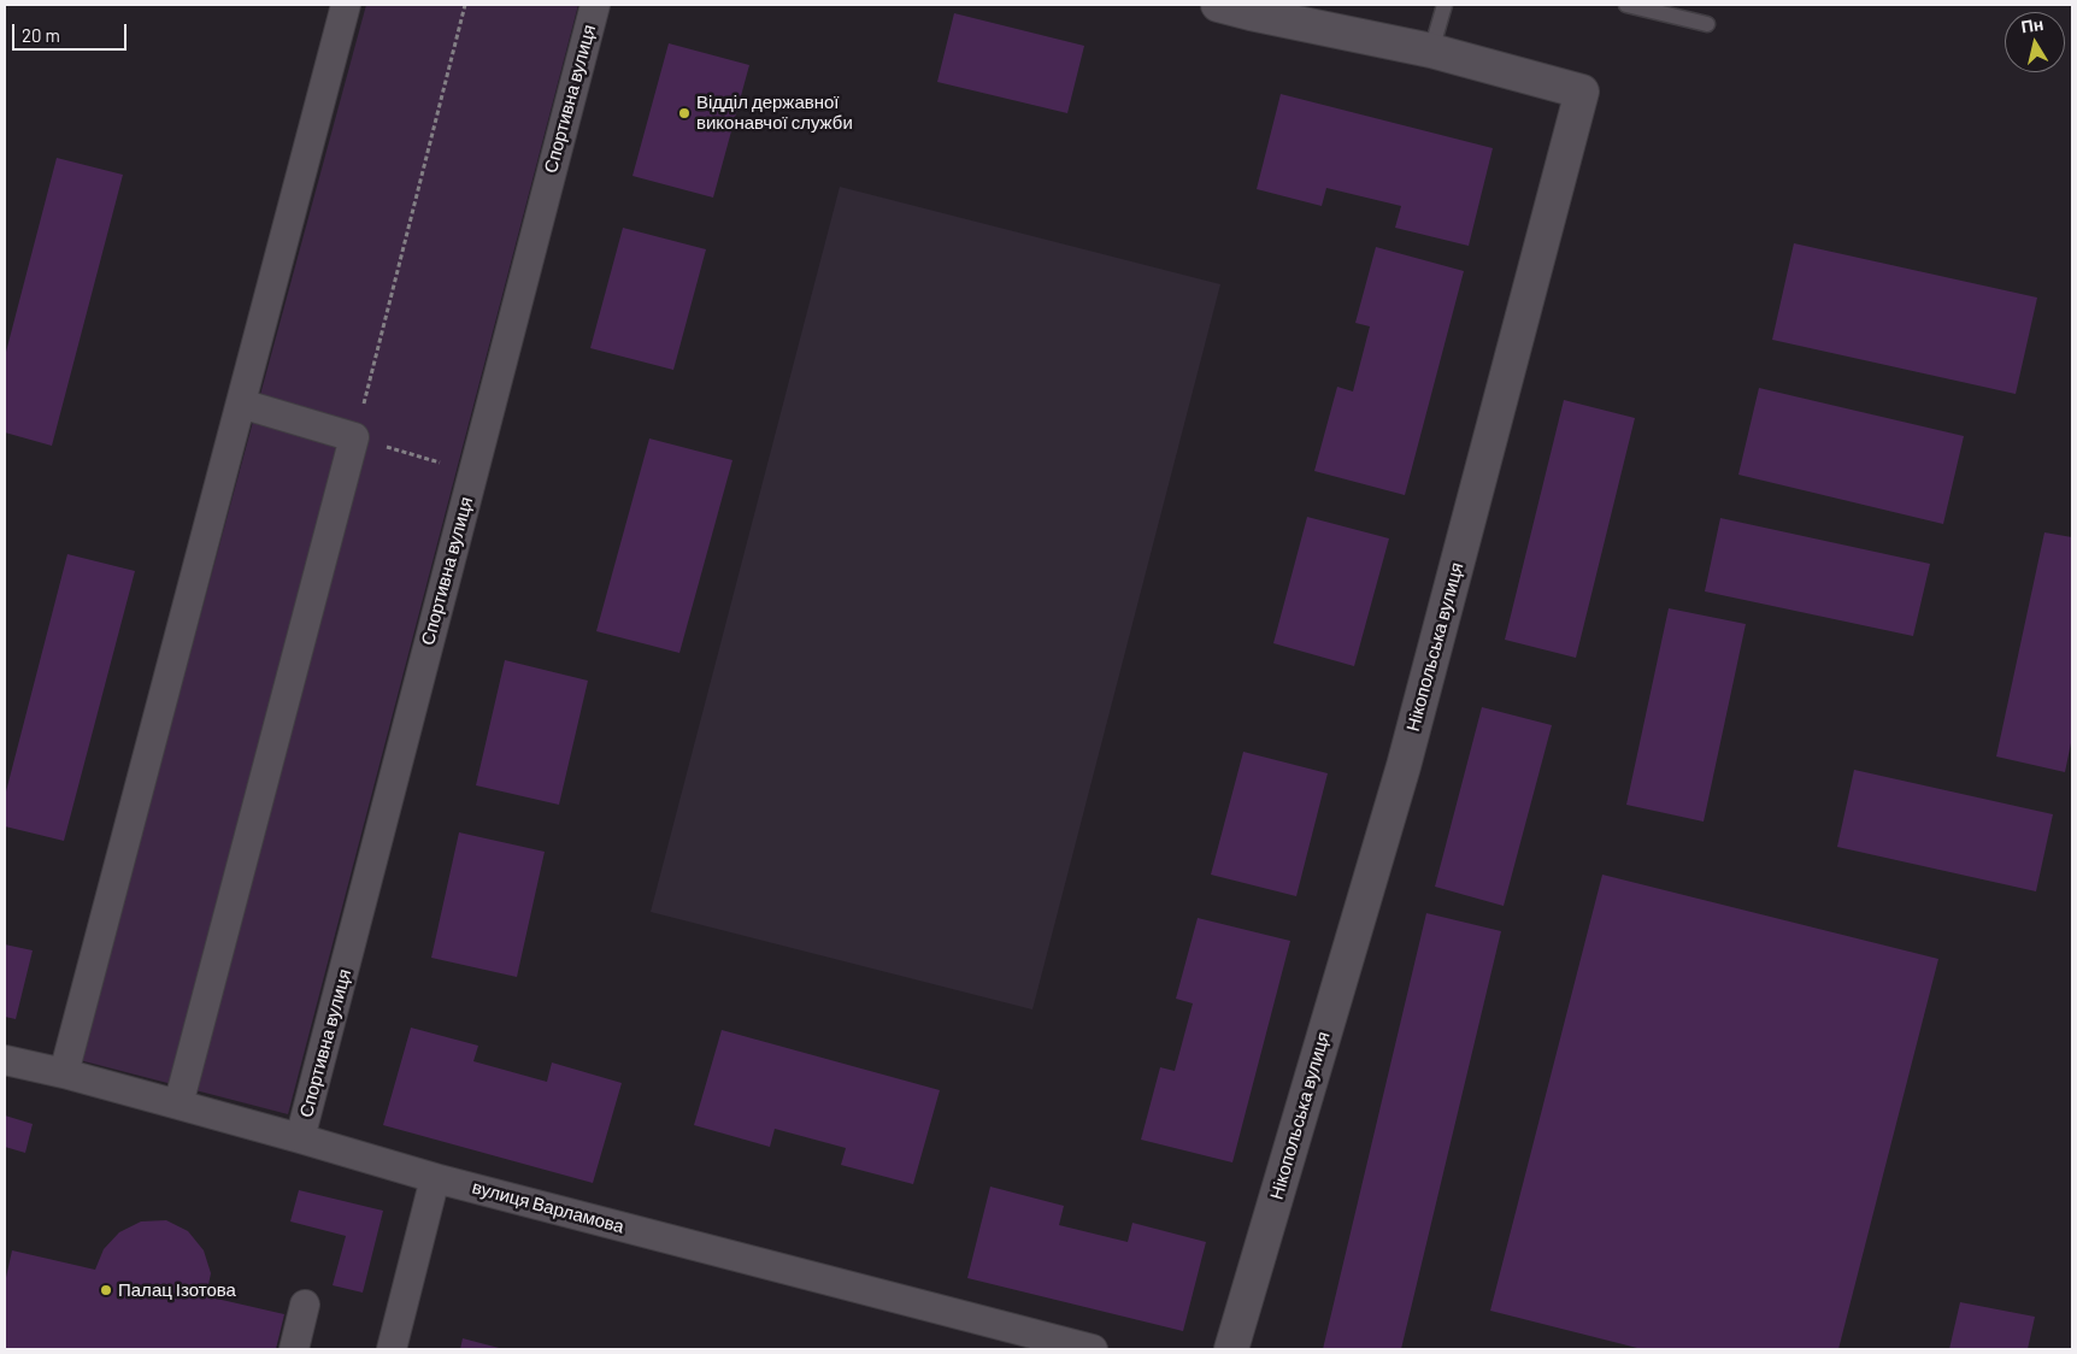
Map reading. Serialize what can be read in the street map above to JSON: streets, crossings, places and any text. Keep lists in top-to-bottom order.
{
  "streets": {
    "street": ["Спортивна вулиця", "Нікопольська вулиця", "вулиця Варламова"]
  },
  "crossings": [
    ["Спортивна вулиця", "вулиця Варламова"]
  ],
  "places": ["Відділ державної виконавчої служби", "Палац Ізотова"],
  "scale_bar": "20 m",
  "north": "top"
}
